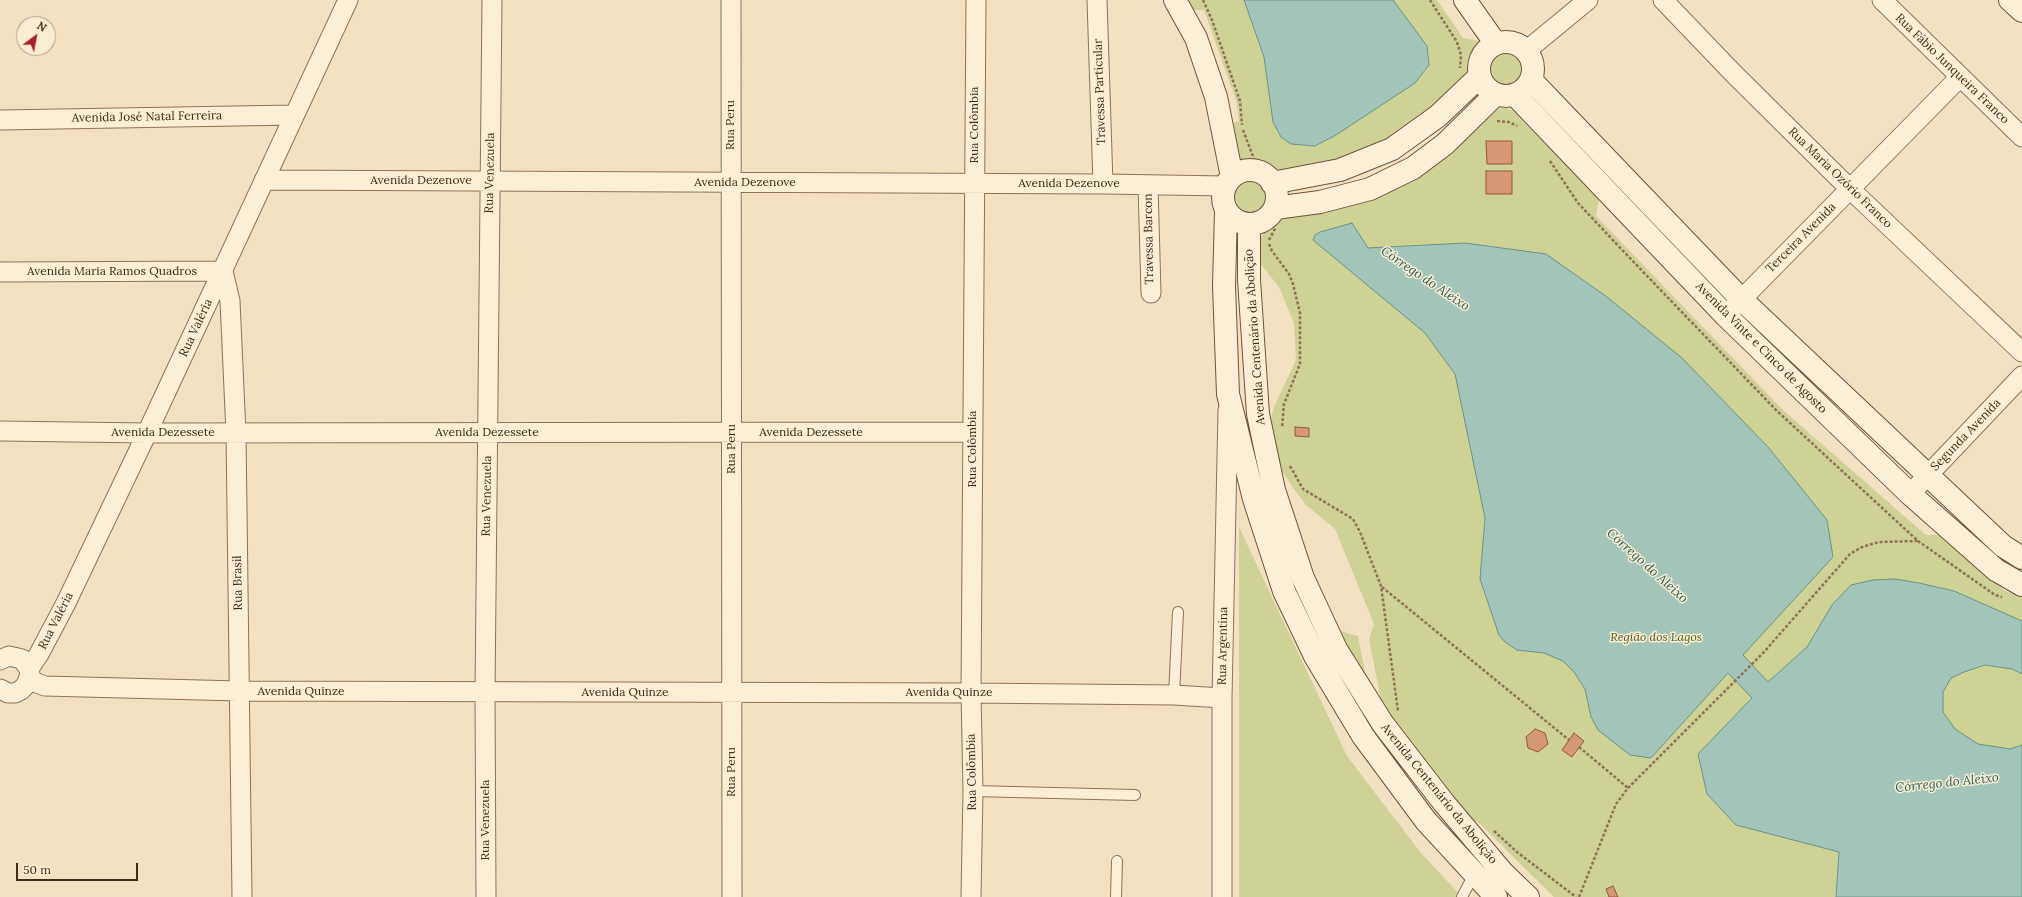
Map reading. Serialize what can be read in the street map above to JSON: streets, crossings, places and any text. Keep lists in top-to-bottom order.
{
  "streets": {
    "street": [
      "Rua Fábio Junqueira Franco",
      "Travessa Particular",
      "Avenida José Natal Ferreira",
      "Rua Peru",
      "Rua Colômbia",
      "Rua Venezuela",
      "Rua Maria Ozório Franco",
      "Avenida Dezenove",
      "Terceira Avenida",
      "Travessa Barcon",
      "Avenida Maria Ramos Quadros",
      "Rua Valéria",
      "Avenida Centenário da Abolição",
      "Avenida Vinte e Cinco de Agosto",
      "Avenida Dezessete",
      "Segunda Avenida",
      "Rua Brasil",
      "Rua Argentina",
      "Avenida Quinze"
    ]
  },
  "crossings": [
    ["Rua Fábio Junqueira Franco", "Terceira Avenida"],
    ["Travessa Particular", "Avenida Dezenove"],
    ["Avenida José Natal Ferreira", "Rua Valéria"],
    ["Rua Peru", "Avenida Dezenove"],
    ["Rua Peru", "Avenida Dezessete"],
    ["Rua Peru", "Avenida Quinze"],
    ["Rua Colômbia", "Avenida Dezenove"],
    ["Rua Colômbia", "Avenida Dezessete"],
    ["Rua Colômbia", "Avenida Quinze"],
    ["Rua Venezuela", "Avenida Dezenove"],
    ["Rua Venezuela", "Avenida Dezessete"],
    ["Rua Venezuela", "Avenida Quinze"],
    ["Rua Maria Ozório Franco", "Terceira Avenida"],
    ["Avenida Dezenove", "Travessa Barcon"],
    ["Avenida Dezenove", "Rua Valéria"],
    ["Avenida Dezenove", "Avenida Centenário da Abolição"],
    ["Terceira Avenida", "Avenida Vinte e Cinco de Agosto"],
    ["Avenida Maria Ramos Quadros", "Rua Valéria"],
    ["Avenida Maria Ramos Quadros", "Rua Brasil"],
    ["Rua Valéria", "Avenida Dezessete"],
    ["Rua Valéria", "Rua Brasil"],
    ["Rua Valéria", "Avenida Quinze"],
    ["Avenida Centenário da Abolição", "Rua Argentina"],
    ["Avenida Vinte e Cinco de Agosto", "Segunda Avenida"],
    ["Avenida Dezessete", "Rua Brasil"],
    ["Rua Brasil", "Avenida Quinze"],
    ["Rua Argentina", "Avenida Quinze"]
  ],
  "water": ["Córrego do Aleixo"],
  "parks": ["Região dos Lagos"],
  "scale_bar": "50 m",
  "north": "top right"
}
